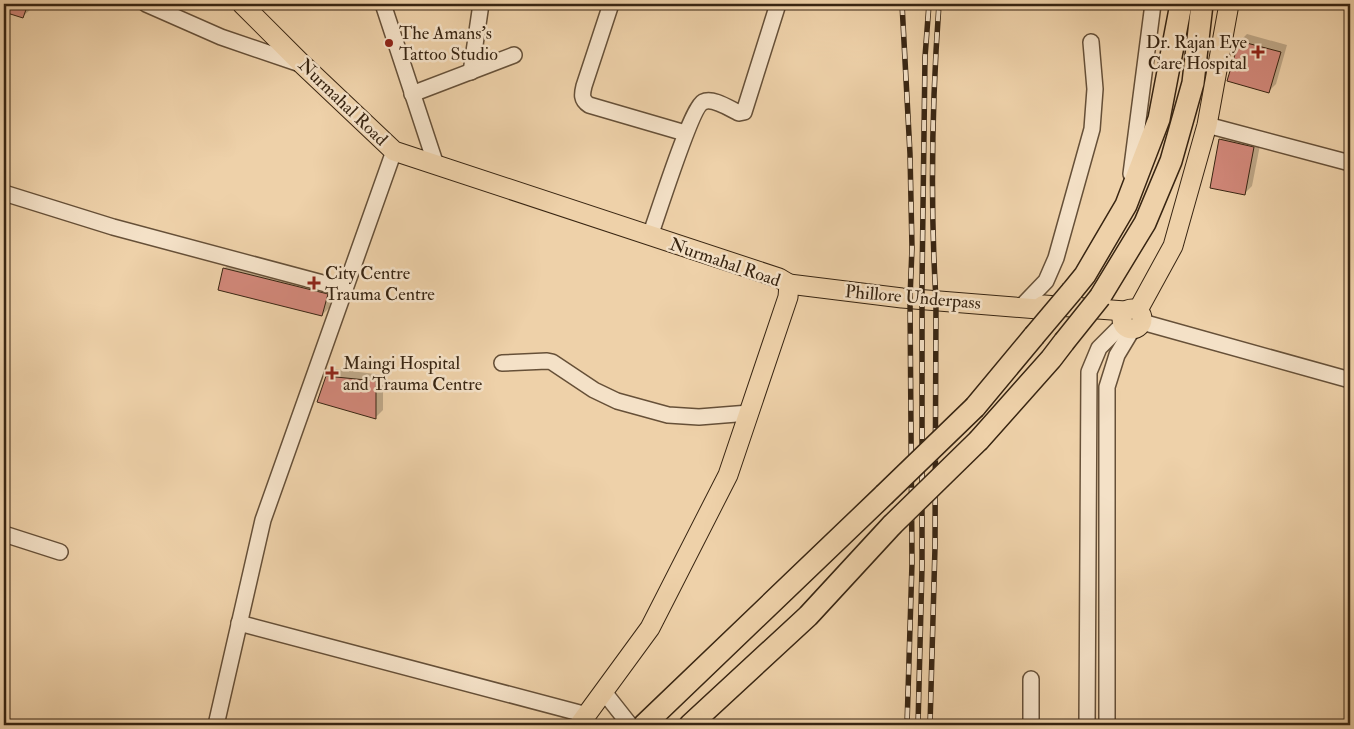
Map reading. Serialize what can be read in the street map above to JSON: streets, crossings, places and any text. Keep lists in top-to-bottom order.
{
  "streets": {
    "main road": ["Nurmahal Road", "Phillore Underpass"]
  },
  "crossings": [
    ["Nurmahal Road", "Phillore Underpass"]
  ],
  "places": {
    "other": ["The Amans's Tattoo Studio"],
    "health": ["Dr. Rajan Eye Care Hospital", "City Centre Trauma Centre", "Maingi Hospital and Trauma Centre"]
  }
}
